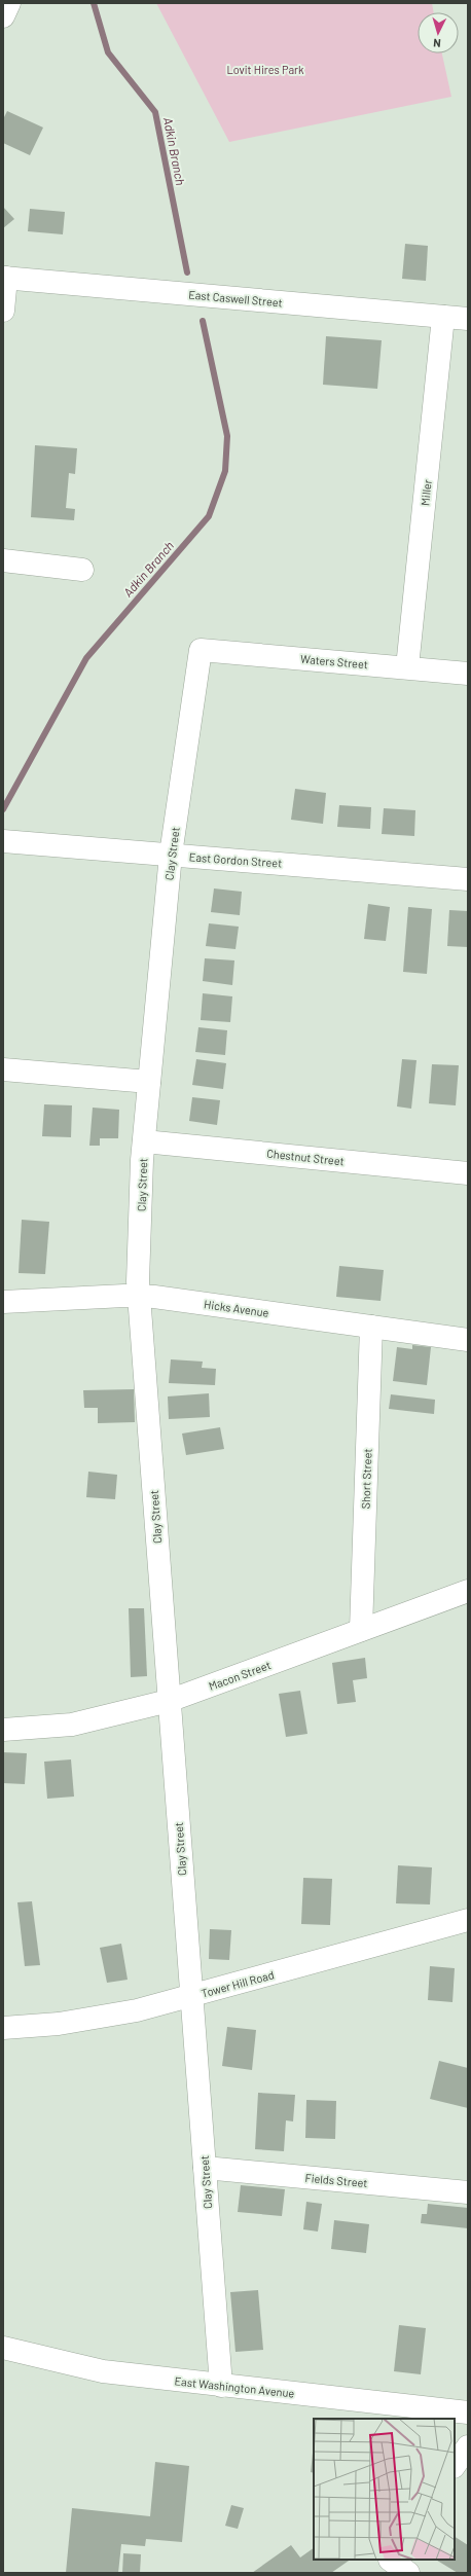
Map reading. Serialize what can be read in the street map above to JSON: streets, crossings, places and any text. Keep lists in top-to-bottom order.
{
  "streets": {
    "street": [
      "East Caswell Street",
      "Miller",
      "Waters Street",
      "Clay Street",
      "East Gordon Street",
      "Chestnut Street",
      "Hicks Avenue",
      "Short Street",
      "Macon Street",
      "Tower Hill Road",
      "Fields Street",
      "East Washington Avenue"
    ]
  },
  "crossings": [
    ["East Caswell Street", "Miller"],
    ["Miller", "Waters Street"],
    ["Waters Street", "Clay Street"],
    ["Clay Street", "East Gordon Street"],
    ["Clay Street", "Chestnut Street"],
    ["Clay Street", "Hicks Avenue"],
    ["Clay Street", "Macon Street"],
    ["Clay Street", "Tower Hill Road"],
    ["Clay Street", "Fields Street"],
    ["Clay Street", "East Washington Avenue"],
    ["Hicks Avenue", "Short Street"],
    ["Short Street", "Macon Street"]
  ],
  "water": ["Adkin Branch"],
  "parks": ["Lovit Hires Park"],
  "north": "bottom"
}
